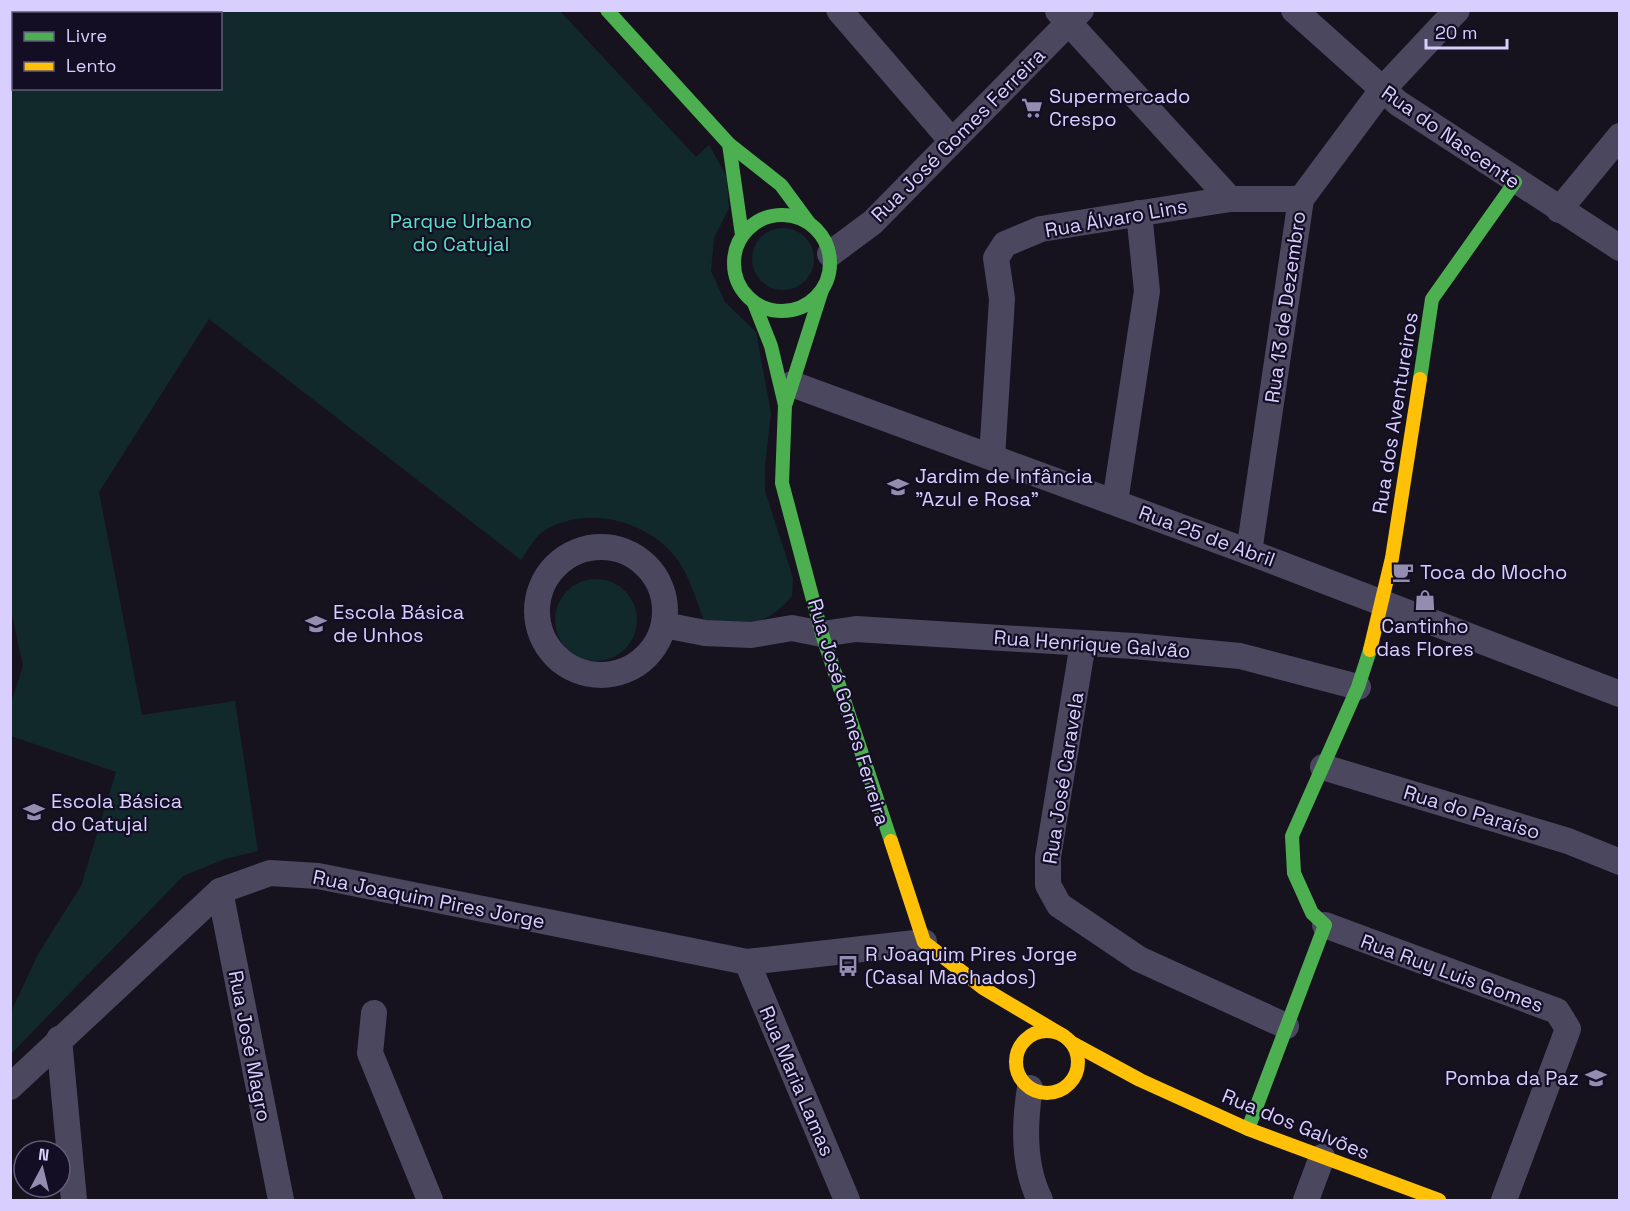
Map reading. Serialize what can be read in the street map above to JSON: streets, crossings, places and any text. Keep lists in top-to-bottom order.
{
  "streets": {
    "street": [
      "Rua José Gomes Ferreira",
      "Rua do Nascente",
      "Rua Álvaro Lins",
      "Rua 13 de Dezembro",
      "Rua dos Aventureiros",
      "Rua 25 de Abril",
      "Rua Henrique Galvão",
      "Rua José Caravela",
      "Rua do Paraíso",
      "Rua Joaquim Pires Jorge",
      "Rua Ruy Luis Gomes",
      "Rua José Magro",
      "Rua Maria Lamas",
      "Rua dos Galvões"
    ]
  },
  "crossings": [
    ["Rua José Gomes Ferreira", "Rua 25 de Abril"],
    ["Rua José Gomes Ferreira", "Rua Henrique Galvão"],
    ["Rua José Gomes Ferreira", "Rua Joaquim Pires Jorge"],
    ["Rua do Nascente", "Rua 13 de Dezembro"],
    ["Rua do Nascente", "Rua dos Aventureiros"],
    ["Rua Álvaro Lins", "Rua 13 de Dezembro"],
    ["Rua Álvaro Lins", "Rua 25 de Abril"],
    ["Rua 13 de Dezembro", "Rua 25 de Abril"],
    ["Rua dos Aventureiros", "Rua 25 de Abril"],
    ["Rua dos Aventureiros", "Rua Henrique Galvão"],
    ["Rua dos Aventureiros", "Rua do Paraíso"],
    ["Rua dos Aventureiros", "Rua Ruy Luis Gomes"],
    ["Rua Henrique Galvão", "Rua José Caravela"],
    ["Rua Joaquim Pires Jorge", "Rua José Magro"],
    ["Rua Joaquim Pires Jorge", "Rua Maria Lamas"]
  ],
  "parks": ["Parque Urbano do Catujal"],
  "places": {
    "supermarket": ["Supermercado Crespo"],
    "school or university": [
      "Jardim de Infância \"Azul e Rosa\"",
      "Escola Básica de Unhos",
      "Escola Básica do Catujal",
      "Pomba da Paz"
    ],
    "cafe": ["Toca do Mocho"],
    "shop": ["Cantinho das Flores"],
    "bus stop": ["R Joaquim Pires Jorge (Casal Machados)"]
  },
  "legend": ["Livre", "Lento"],
  "scale_bar": "20 m",
  "north": "top"
}
